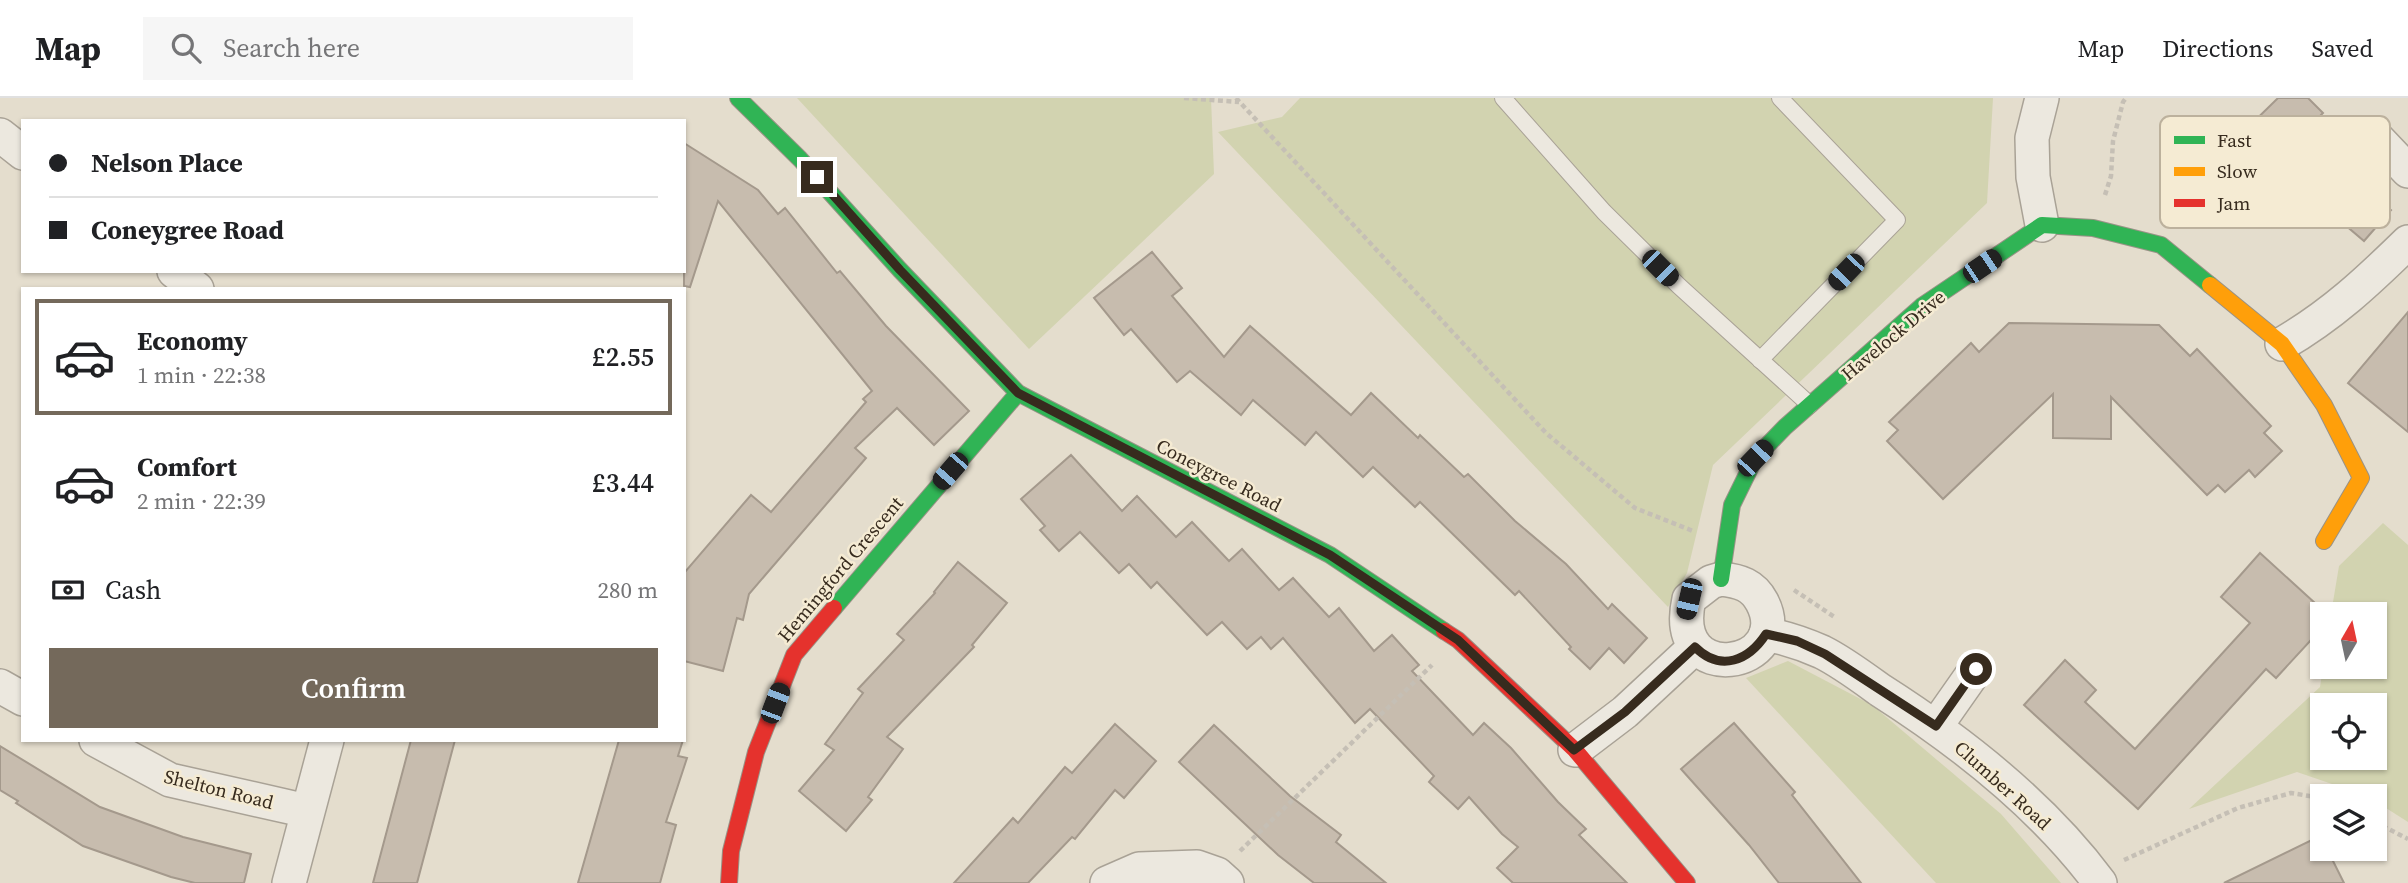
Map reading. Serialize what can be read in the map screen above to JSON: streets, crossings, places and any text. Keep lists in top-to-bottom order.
{
  "streets": {
    "street": [
      "Havelock Drive",
      "Coneygree Road",
      "Hemingford Crescent",
      "Clumber Road",
      "Shelton Road"
    ]
  },
  "crossings": [
    ["Havelock Drive", "Clumber Road"],
    ["Coneygree Road", "Hemingford Crescent"]
  ],
  "legend": ["Fast", "Slow", "Jam"],
  "north": "top",
  "page": {
    "header": "Map",
    "search": "Search here",
    "nav": ["Map", "Directions", "Saved"],
    "banner": ["Nelson Place", "Coneygree Road"],
    "list": [
      {
        "name": "Economy",
        "note": "1 min · 22:38",
        "value": "£2.55"
      },
      {
        "name": "Comfort",
        "note": "2 min · 22:39",
        "value": "£3.44"
      }
    ],
    "pay": ["Cash", "280 m"],
    "buttons": "Confirm"
  }
}
